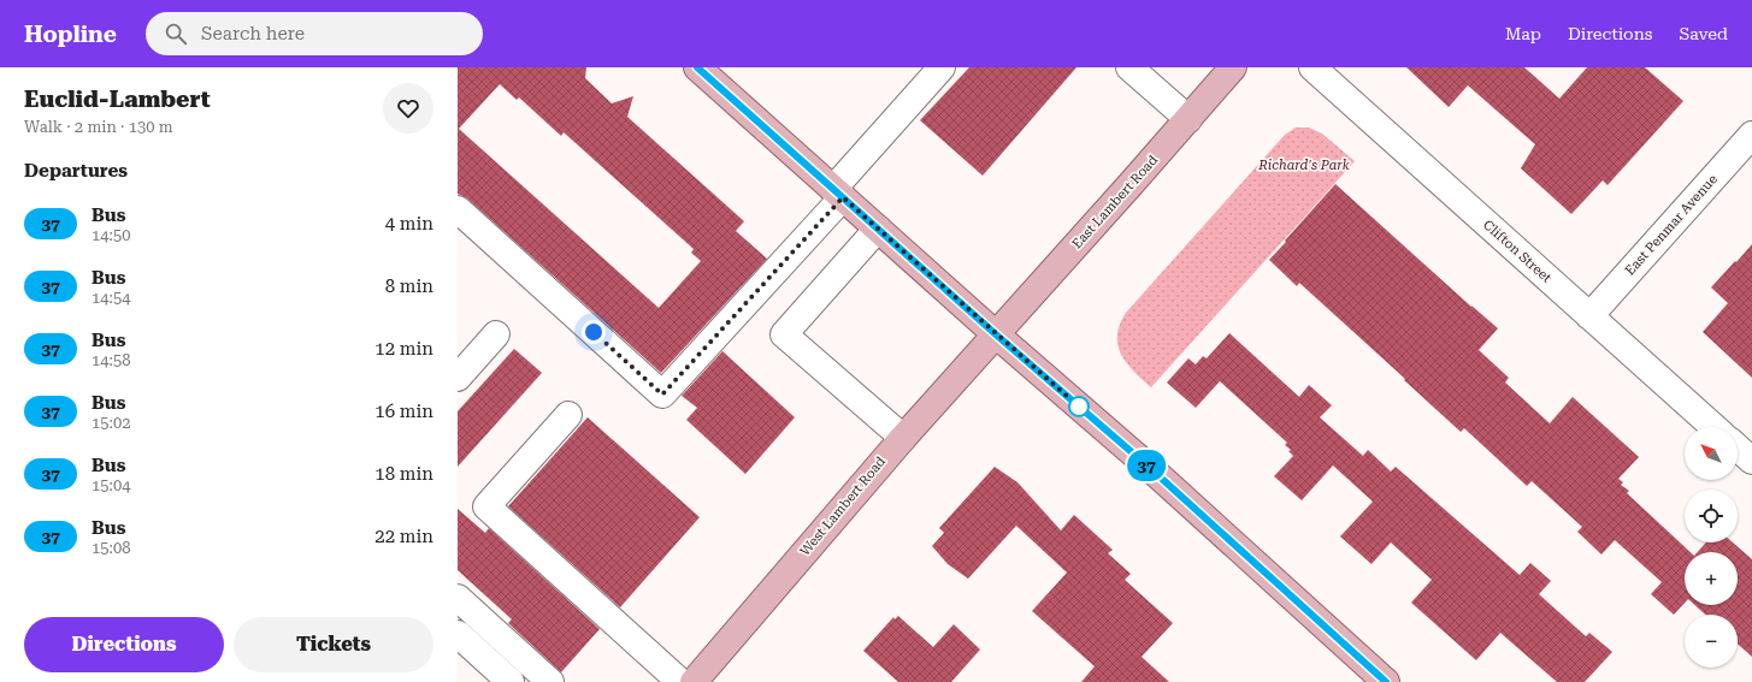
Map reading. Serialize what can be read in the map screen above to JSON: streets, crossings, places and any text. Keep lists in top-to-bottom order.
{
  "streets": {
    "main road": ["East Lambert Road", "West Lambert Road"],
    "street": ["East Penmar Avenue", "Clifton Street"]
  },
  "crossings": [
    ["East Lambert Road", "West Lambert Road"],
    ["East Penmar Avenue", "Clifton Street"]
  ],
  "parks": ["Richard's Park"],
  "lines": ["bus line 37"],
  "north": "top left",
  "page": {
    "header": "Hopline",
    "search": "Search here",
    "nav": ["Map", "Directions", "Saved"],
    "heading": [
      ["Euclid-Lambert", "Walk · 2 min · 130 m"],
      "Departures"
    ],
    "on_map": "37",
    "list": [
      {
        "mark": "37",
        "name": "Bus",
        "note": "14:50",
        "value": "4 min"
      },
      {
        "mark": "37",
        "name": "Bus",
        "note": "14:54",
        "value": "8 min"
      },
      {
        "mark": "37",
        "name": "Bus",
        "note": "14:58",
        "value": "12 min"
      },
      {
        "mark": "37",
        "name": "Bus",
        "note": "15:02",
        "value": "16 min"
      },
      {
        "mark": "37",
        "name": "Bus",
        "note": "15:04",
        "value": "18 min"
      },
      {
        "mark": "37",
        "name": "Bus",
        "note": "15:08",
        "value": "22 min"
      }
    ],
    "map_buttons": ["+", "−"],
    "buttons": ["Directions", "Tickets"]
  }
}
